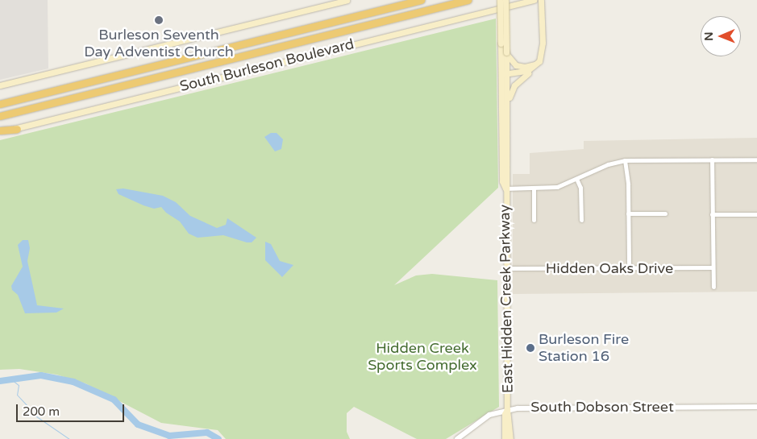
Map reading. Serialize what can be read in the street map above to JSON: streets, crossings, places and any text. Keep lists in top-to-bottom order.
{
  "streets": {
    "main road": ["South Burleson Boulevard", "East Hidden Creek Parkway"],
    "street": ["Hidden Oaks Drive", "South Dobson Street"]
  },
  "crossings": [
    ["Hidden Oaks Drive", "East Hidden Creek Parkway"],
    ["East Hidden Creek Parkway", "South Dobson Street"]
  ],
  "parks": ["Hidden Creek Sports Complex"],
  "places": ["Burleson Seventh Day Adventist Church", "Burleson Fire Station 16"],
  "scale_bar": "200 m",
  "north": "left"
}
